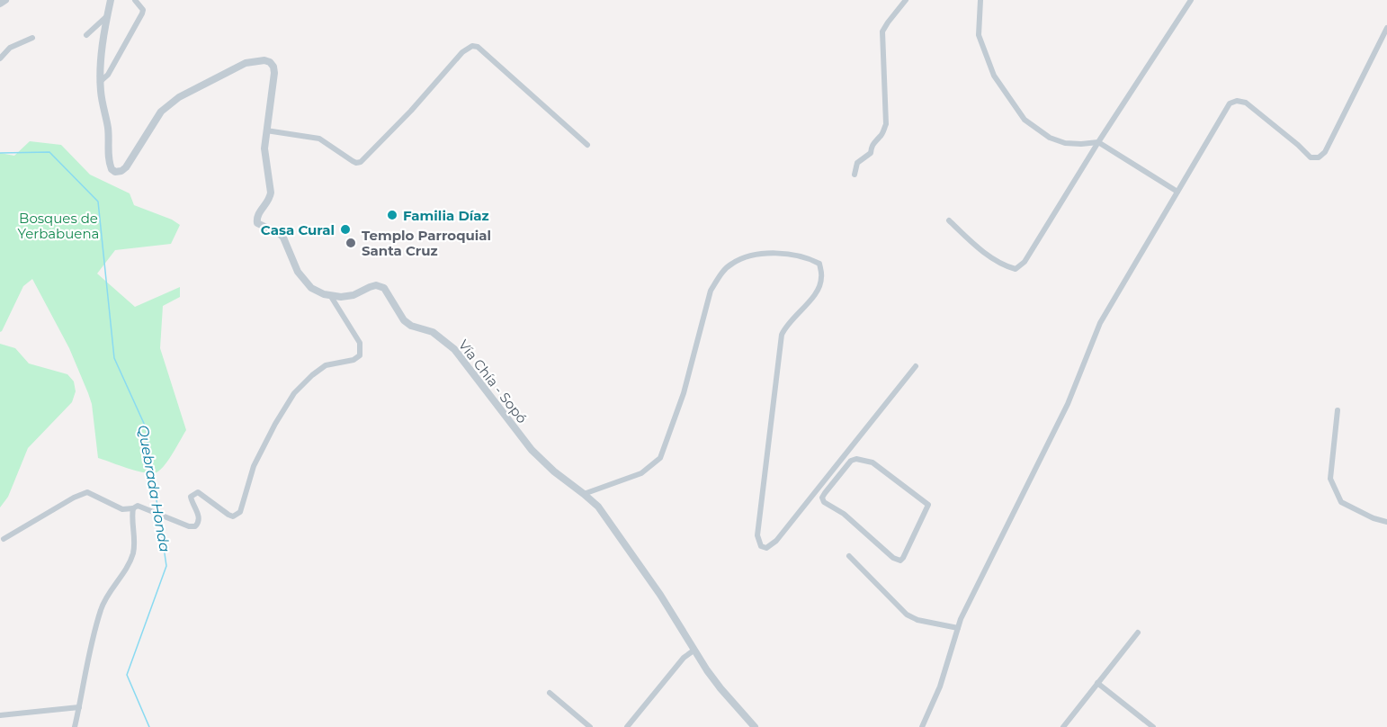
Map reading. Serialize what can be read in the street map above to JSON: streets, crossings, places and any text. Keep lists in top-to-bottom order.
{
  "streets": {
    "street": ["Vía Chía - Sopó"]
  },
  "water": ["Quebrada Honda"],
  "parks": ["Bosques de Yerbabuena"],
  "places": ["Familia Díaz", "Casa Cural", "Templo Parroquial Santa Cruz"]
}
